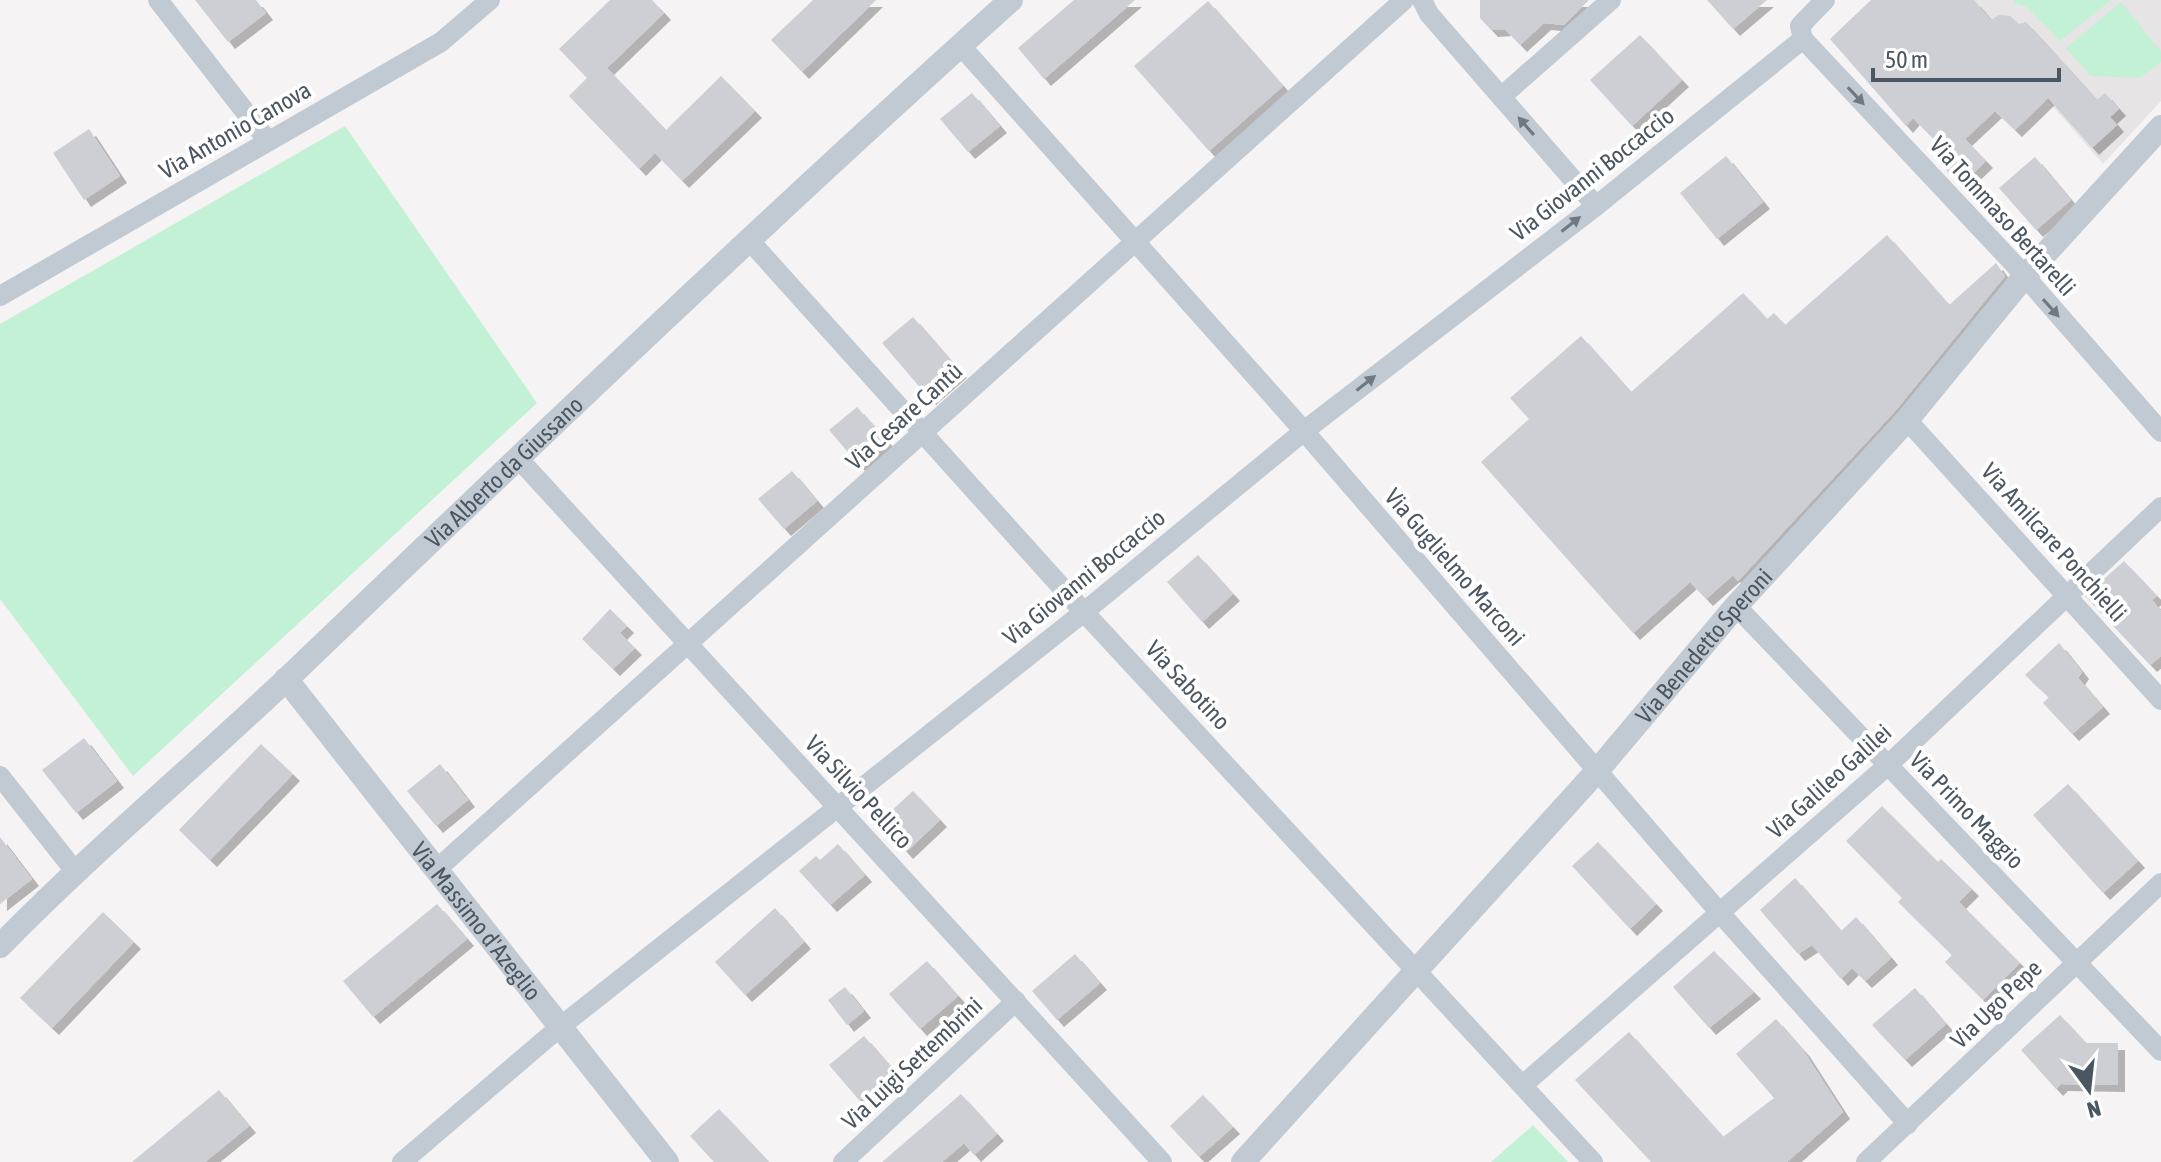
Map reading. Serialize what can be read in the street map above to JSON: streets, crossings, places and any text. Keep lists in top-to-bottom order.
{
  "streets": {
    "street": [
      "Via Antonio Canova",
      "Via Giovanni Boccaccio",
      "Via Tommaso Bertarelli",
      "Via Cesare Cantù",
      "Via Alberto da Giussano",
      "Via Amilcare Ponchielli",
      "Via Guglielmo Marconi",
      "Via Benedetto Speroni",
      "Via Sabotino",
      "Via Galileo Galilei",
      "Via Silvio Pellico",
      "Via Primo Maggio",
      "Via Massimo d'Azeglio",
      "Via Ugo Pepe",
      "Via Luigi Settembrini"
    ]
  },
  "crossings": [
    ["Via Giovanni Boccaccio", "Via Tommaso Bertarelli"],
    ["Via Giovanni Boccaccio", "Via Guglielmo Marconi"],
    ["Via Giovanni Boccaccio", "Via Sabotino"],
    ["Via Giovanni Boccaccio", "Via Silvio Pellico"],
    ["Via Giovanni Boccaccio", "Via Massimo d'Azeglio"],
    ["Via Tommaso Bertarelli", "Via Benedetto Speroni"],
    ["Via Cesare Cantù", "Via Guglielmo Marconi"],
    ["Via Cesare Cantù", "Via Sabotino"],
    ["Via Cesare Cantù", "Via Silvio Pellico"],
    ["Via Cesare Cantù", "Via Massimo d'Azeglio"],
    ["Via Alberto da Giussano", "Via Guglielmo Marconi"],
    ["Via Alberto da Giussano", "Via Sabotino"],
    ["Via Alberto da Giussano", "Via Silvio Pellico"],
    ["Via Alberto da Giussano", "Via Massimo d'Azeglio"],
    ["Via Amilcare Ponchielli", "Via Benedetto Speroni"],
    ["Via Amilcare Ponchielli", "Via Galileo Galilei"],
    ["Via Guglielmo Marconi", "Via Benedetto Speroni"],
    ["Via Guglielmo Marconi", "Via Galileo Galilei"],
    ["Via Guglielmo Marconi", "Via Ugo Pepe"],
    ["Via Benedetto Speroni", "Via Sabotino"],
    ["Via Benedetto Speroni", "Via Primo Maggio"],
    ["Via Sabotino", "Via Galileo Galilei"],
    ["Via Galileo Galilei", "Via Primo Maggio"],
    ["Via Silvio Pellico", "Via Luigi Settembrini"],
    ["Via Primo Maggio", "Via Ugo Pepe"]
  ],
  "one_way": ["Via Tommaso Bertarelli"],
  "scale_bar": "50 m",
  "north": "bottom"
}
